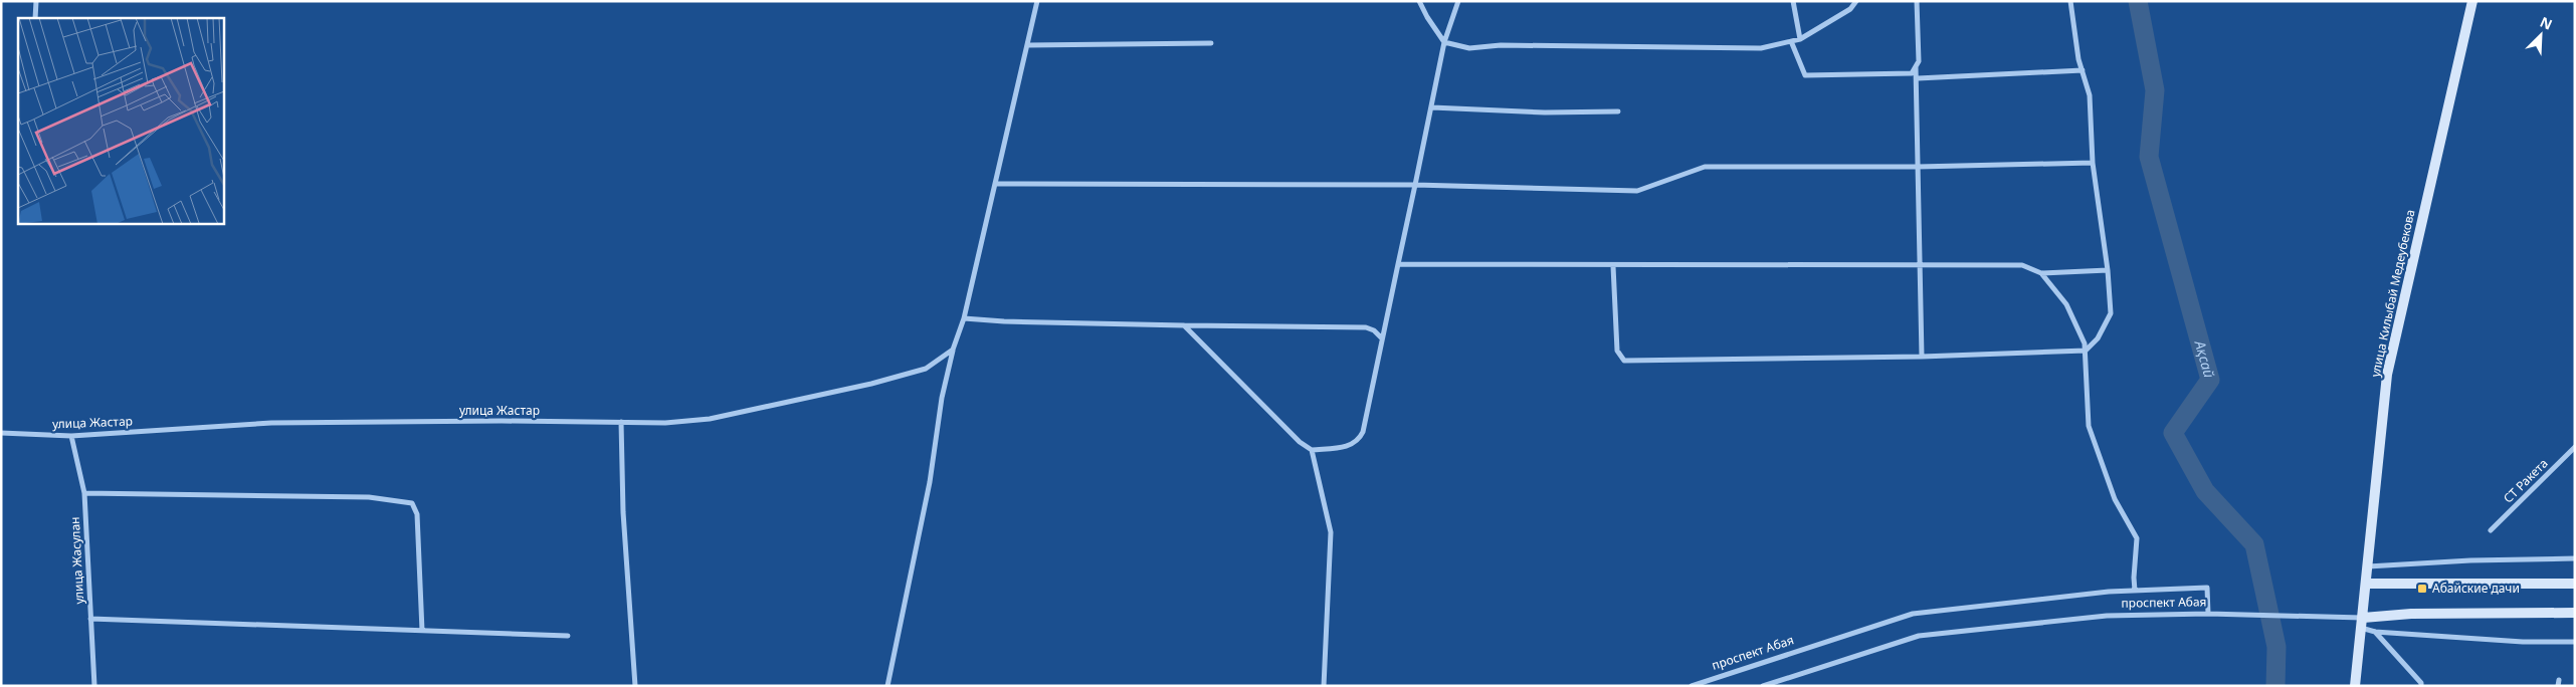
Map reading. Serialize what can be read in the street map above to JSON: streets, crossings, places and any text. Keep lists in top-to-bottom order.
{
  "streets": {
    "main road": ["улица Килыбай Медеубекова", "проспект Абая"],
    "street": ["улица Жастар", "СТ Ракета", "улица Жасулан"]
  },
  "crossings": [
    ["улица Килыбай Медеубекова", "проспект Абая"],
    ["улица Жастар", "улица Жасулан"]
  ],
  "water": ["Ақсай"],
  "places": {
    "transit": ["Абайские дачи"]
  },
  "north": "top right"
}
